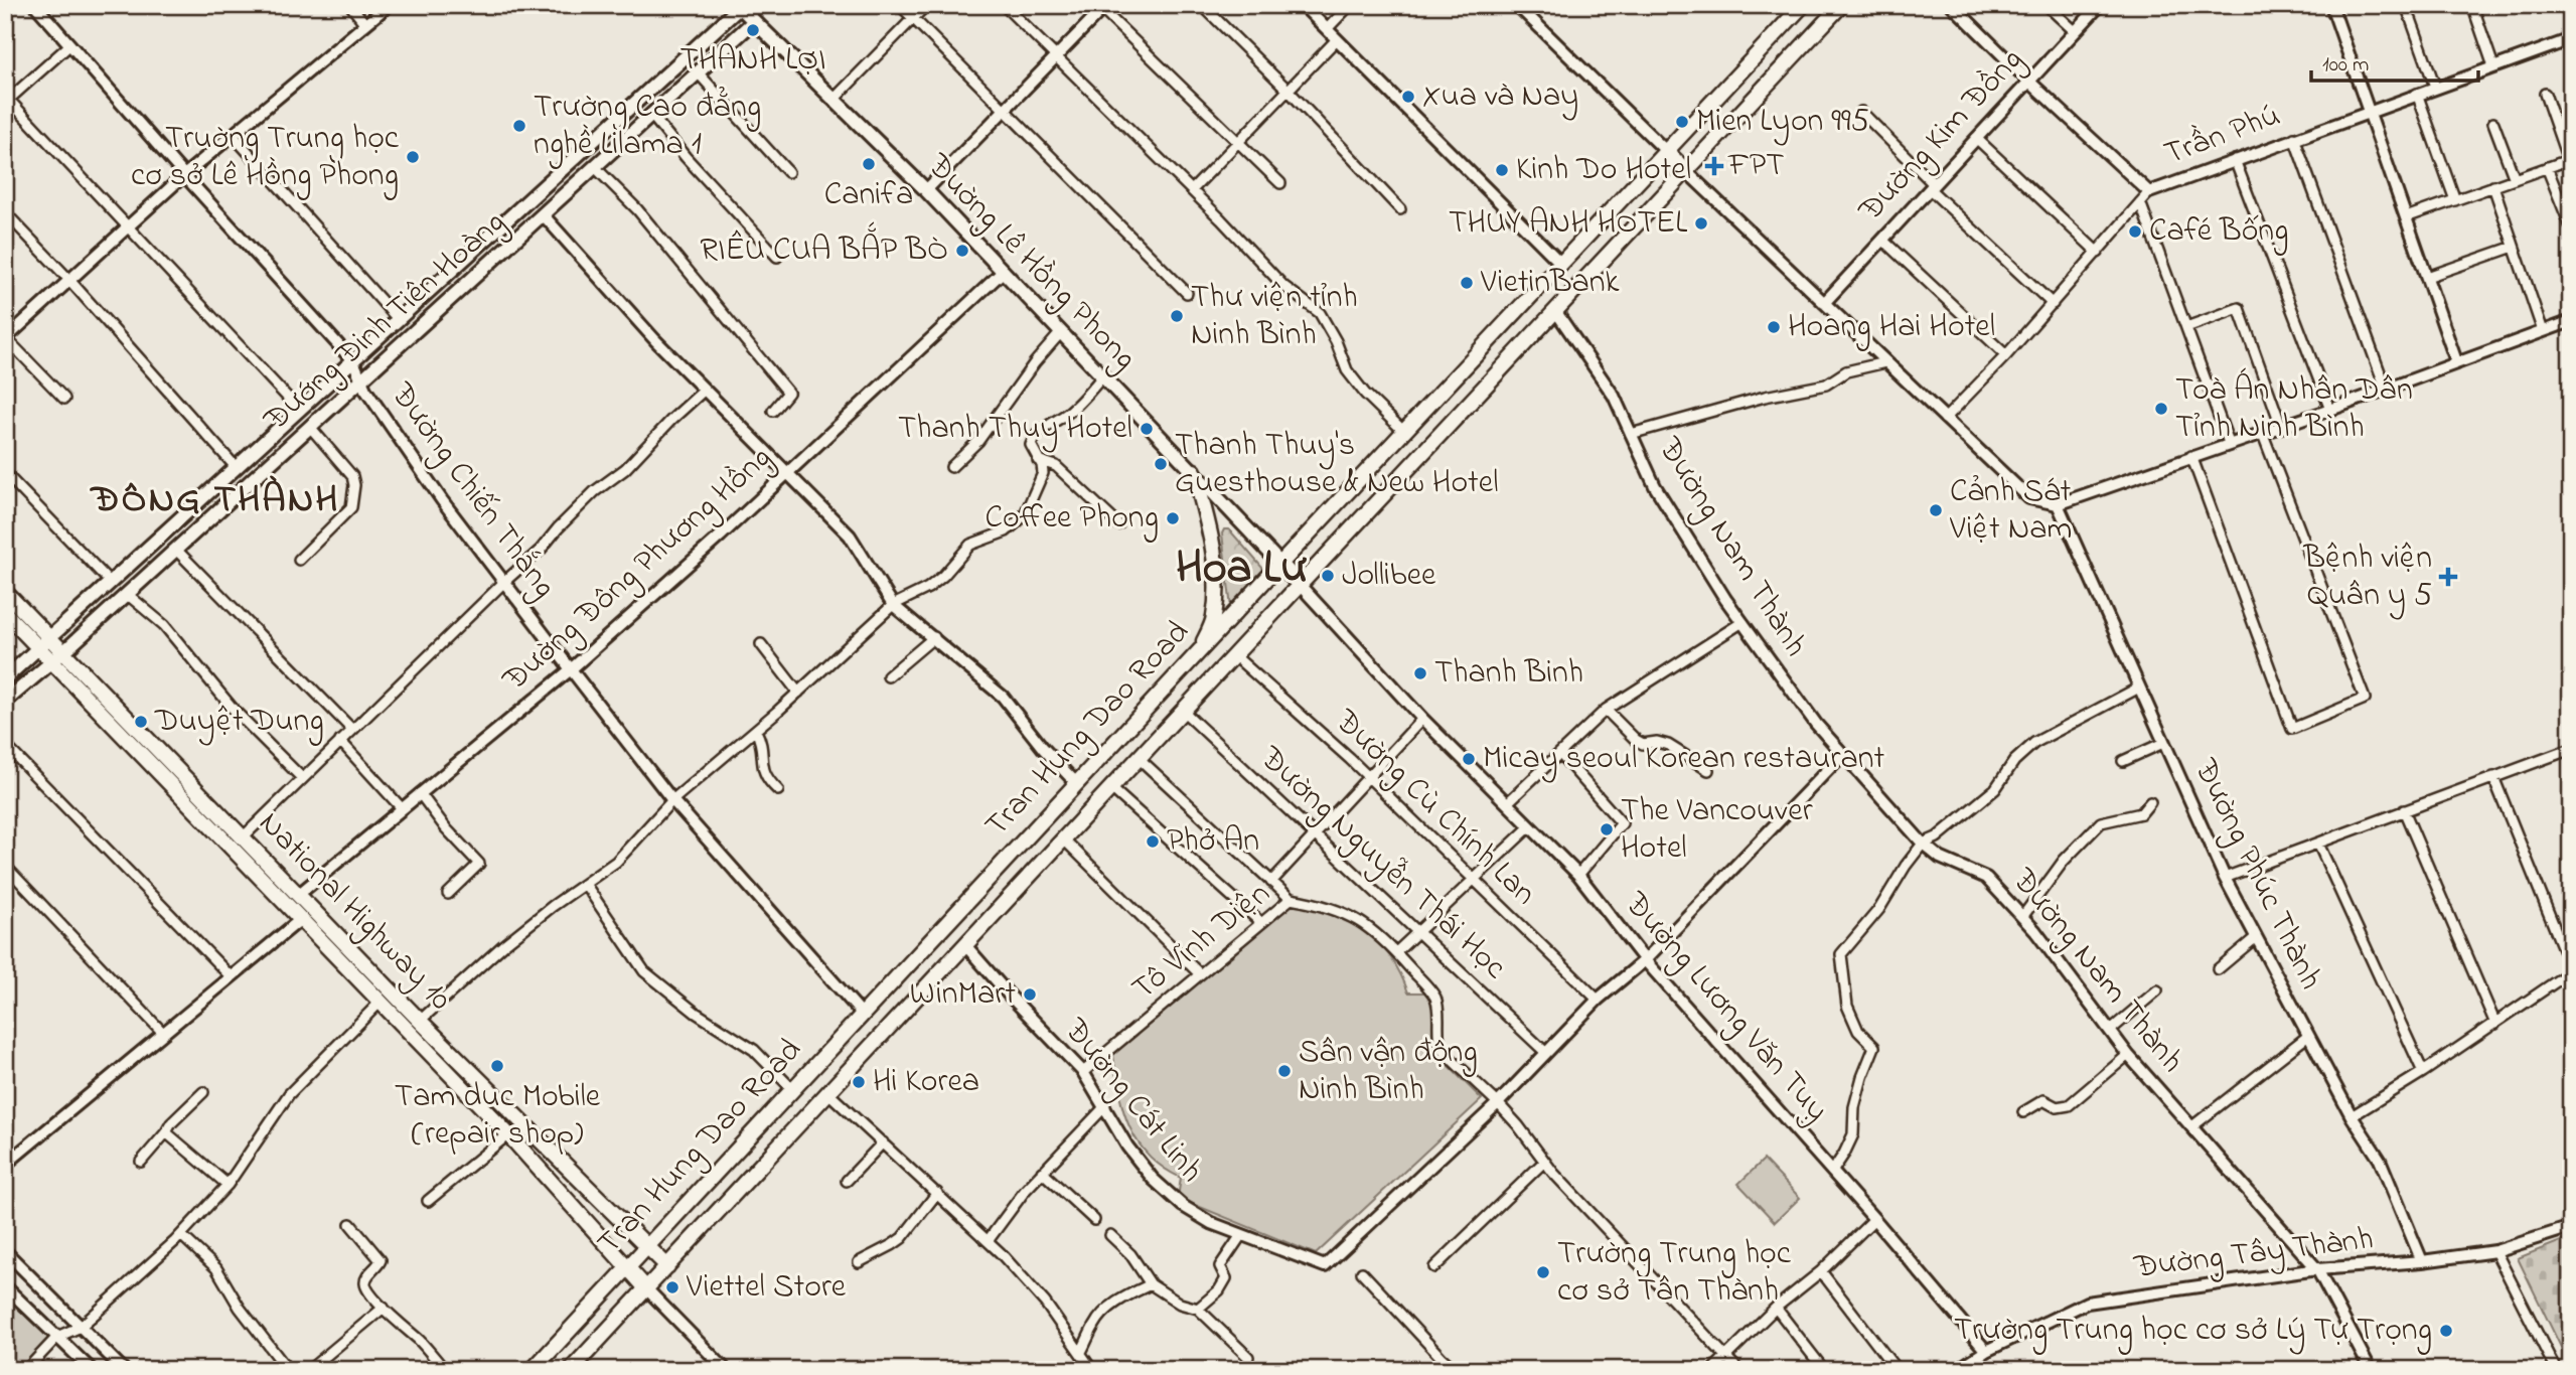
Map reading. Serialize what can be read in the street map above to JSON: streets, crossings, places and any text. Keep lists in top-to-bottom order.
{
  "streets": {
    "main road": [
      "Đuờng Lê Hồng Phong",
      "Đướng Đinh Tiên Hoàng",
      "Tran Hung Dao Road",
      "National Highway 10"
    ],
    "street": [
      "Đường Kim Đồng",
      "Trần Phú",
      "Đường Chiến Thắng",
      "Đường Nam Thành",
      "Đường Đông Phương Hồng",
      "Đường Cù Chính Lan",
      "Đường Nguyễn Thái Học",
      "Đường Phúc Thành",
      "Tô Vĩnh Diện",
      "Đường Lương Văn Tuỵ",
      "Đường Cát Linh",
      "Đường Tây Thành"
    ]
  },
  "crossings": [
    ["Đường Kim Đồng", "Trần Phú"],
    ["Đuờng Lê Hồng Phong", "Đướng Đinh Tiên Hoàng"],
    ["Đuờng Lê Hồng Phong", "Đường Đông Phương Hồng"],
    ["Đuờng Lê Hồng Phong", "Tran Hung Dao Road"],
    ["Đướng Đinh Tiên Hoàng", "Đường Chiến Thắng"],
    ["Đướng Đinh Tiên Hoàng", "National Highway 10"],
    ["Đường Chiến Thắng", "Đường Đông Phương Hồng"],
    ["Đường Chiến Thắng", "Tran Hung Dao Road"],
    ["Đường Nam Thành", "Tran Hung Dao Road"],
    ["Đường Nam Thành", "Đường Tây Thành"],
    ["Đường Đông Phương Hồng", "National Highway 10"],
    ["Tran Hung Dao Road", "Đường Cù Chính Lan"],
    ["Tran Hung Dao Road", "Đường Nguyễn Thái Học"],
    ["Tran Hung Dao Road", "National Highway 10"],
    ["Tran Hung Dao Road", "Đường Lương Văn Tuỵ"],
    ["Tran Hung Dao Road", "Đường Cát Linh"],
    ["Đường Phúc Thành", "Đường Tây Thành"],
    ["Tô Vĩnh Diện", "Đường Cát Linh"],
    ["Đường Lương Văn Tuỵ", "Đường Tây Thành"]
  ],
  "districts": ["ĐÔNG THÀNH", "Hoa Lư"],
  "places": {
    "other": [
      "THANH LỢI",
      "Xua và Nay",
      "Mien Lyon 995",
      "Trường Cao đẳng nghề Lilama 1",
      "Truờng Trung học cơ sở Lê Hồng Phong",
      "Canifa",
      "Kinh Do Hotel",
      "THUY ANH HOTEL",
      "Café Bống",
      "RIÊU CUA BẮP BÒ",
      "VietinBank",
      "Thư viện tỉnh Ninh Bình",
      "Hoang Hai Hotel",
      "Toà Án Nhân Dân Tỉnh Ninh Bình",
      "Thanh Thuy Hotel",
      "Thanh Thuy's Guesthouse & New Hotel",
      "Cảnh Sát Việt Nam",
      "Coffee Phong",
      "Jollibee",
      "Thanh Binh",
      "Duyệt Dung",
      "Micay seoul Korean restaurant",
      "The Vancouver Hotel",
      "Phở An",
      "WinMart",
      "Tam duc Mobile (repair shop)",
      "Sân vận động Ninh Bình",
      "Hi Korea",
      "Trường Trung học cơ sở Tân Thành",
      "Viettel Store",
      "Trường Trung học cơ sở Lý Tự Trọng"
    ],
    "health": ["FPT", "Bệnh viện Quân y 5"]
  },
  "scale_bar": "100 m"
}
